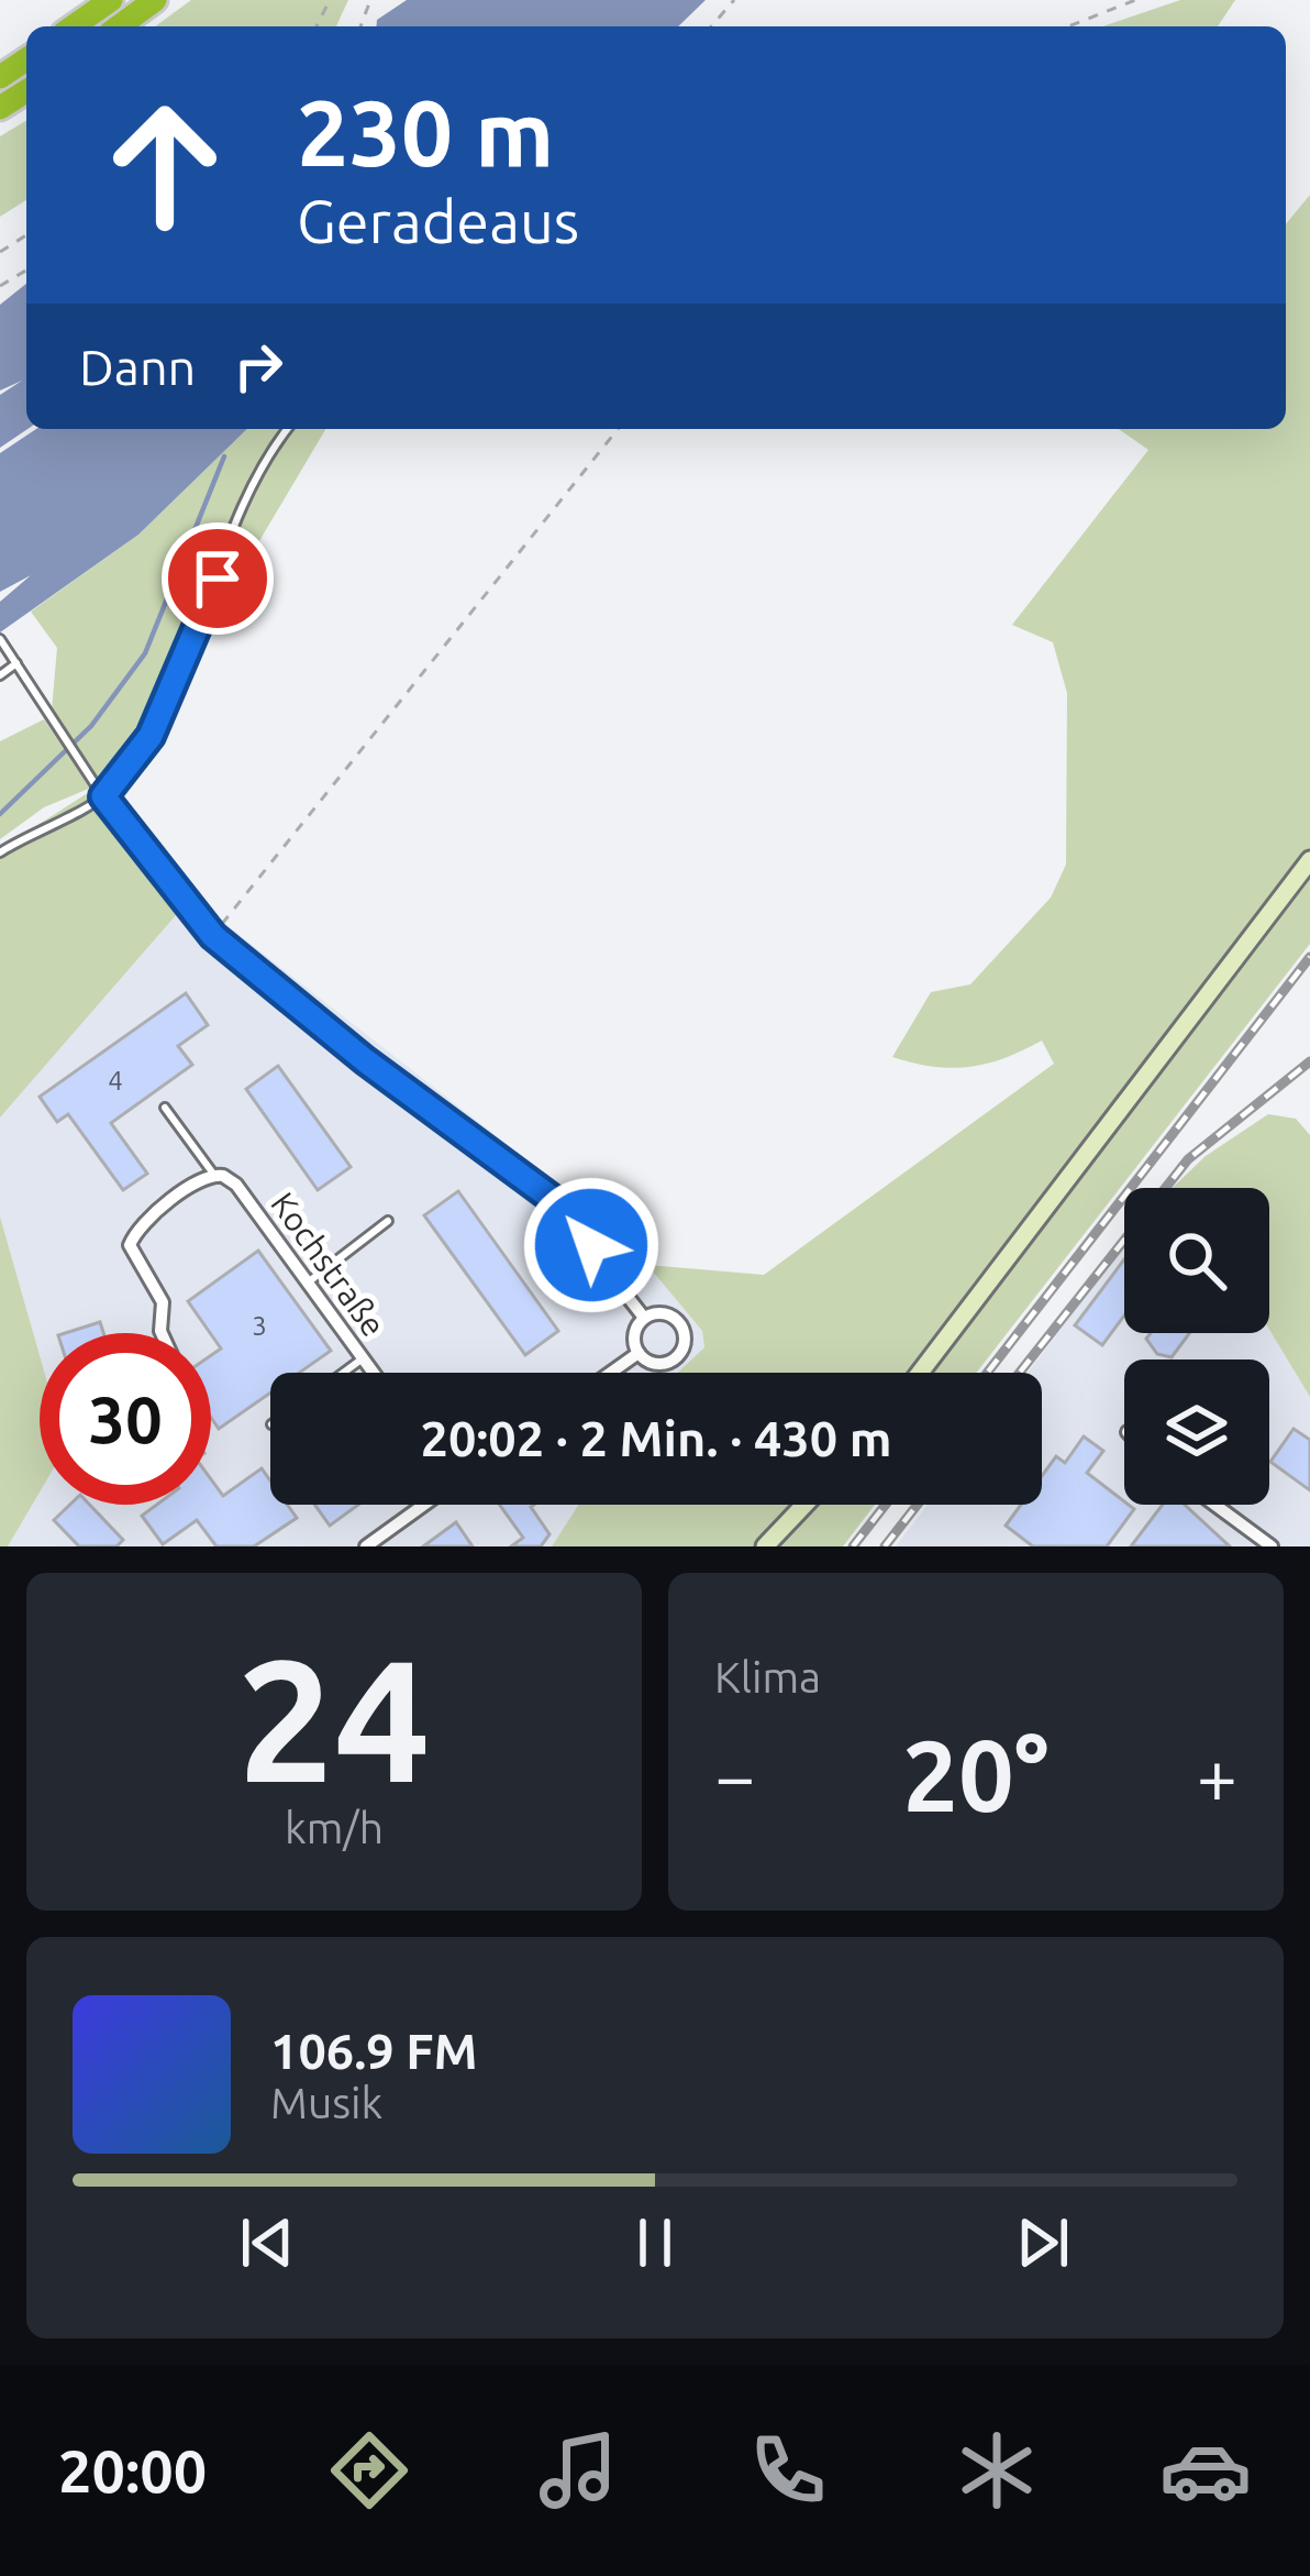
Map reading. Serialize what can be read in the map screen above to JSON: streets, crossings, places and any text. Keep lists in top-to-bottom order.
{
  "streets": {
    "street": ["Kochstraße"]
  },
  "house_numbers": ["4", "3"],
  "page": {
    "turn": ["230 m", "Geradeaus"],
    "then": "Dann",
    "limit": "30",
    "trip": "20:02 · 2 Min. · 430 m",
    "tile": [
      ["24", "km/h"],
      "Klima"
    ],
    "heat": ["−", "20°", "+"],
    "song": ["106.9 FM", "Musik"],
    "tabs": "20:00"
  }
}
